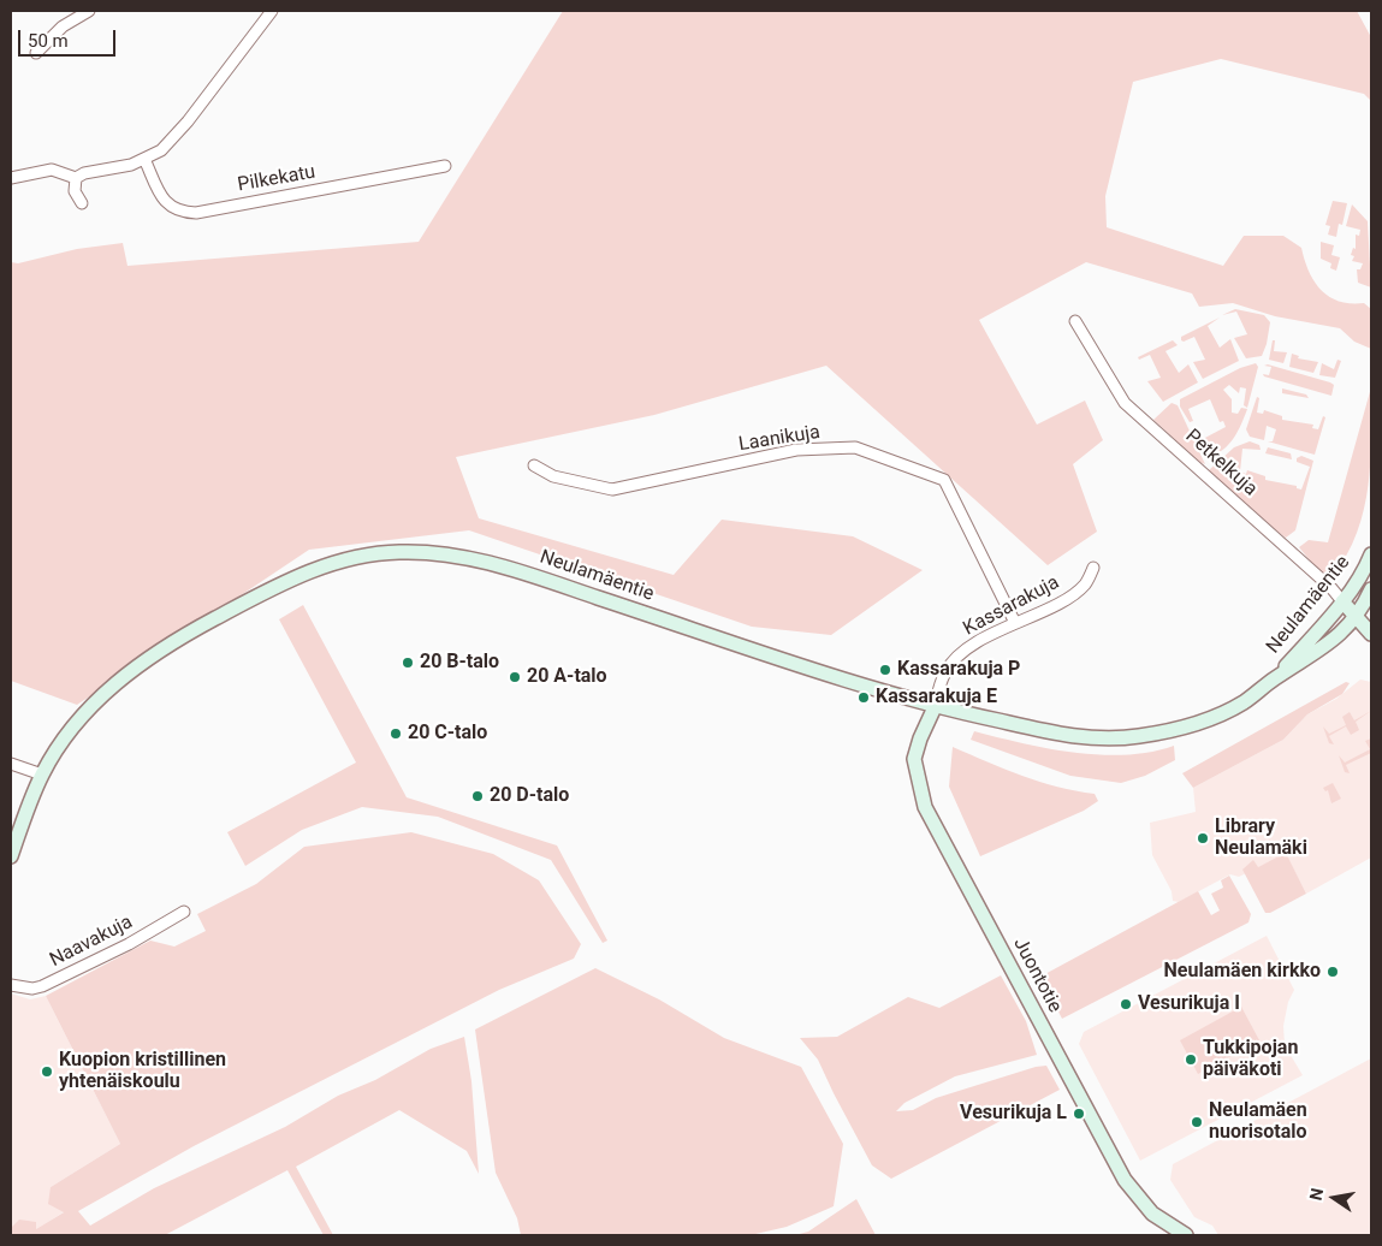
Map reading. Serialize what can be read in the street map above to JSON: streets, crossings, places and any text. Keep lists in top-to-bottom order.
{
  "streets": {
    "street": [
      "Pilkekatu",
      "Laanikuja",
      "Petkelkuja",
      "Neulamäentie",
      "Kassarakuja",
      "Naavakuja",
      "Juontotie"
    ]
  },
  "crossings": [
    ["Laanikuja", "Kassarakuja"],
    ["Petkelkuja", "Neulamäentie"],
    ["Neulamäentie", "Kassarakuja"],
    ["Neulamäentie", "Juontotie"],
    ["Kassarakuja", "Juontotie"]
  ],
  "places": [
    "20 B-talo",
    "Kassarakuja P",
    "20 A-talo",
    "Kassarakuja E",
    "20 C-talo",
    "20 D-talo",
    "Library Neulamäki",
    "Neulamäen kirkko",
    "Vesurikuja I",
    "Tukkipojan päiväkoti",
    "Kuopion kristillinen yhtenäiskoulu",
    "Vesurikuja L",
    "Neulamäen nuorisotalo"
  ],
  "scale_bar": "50 m",
  "north": "left"
}
